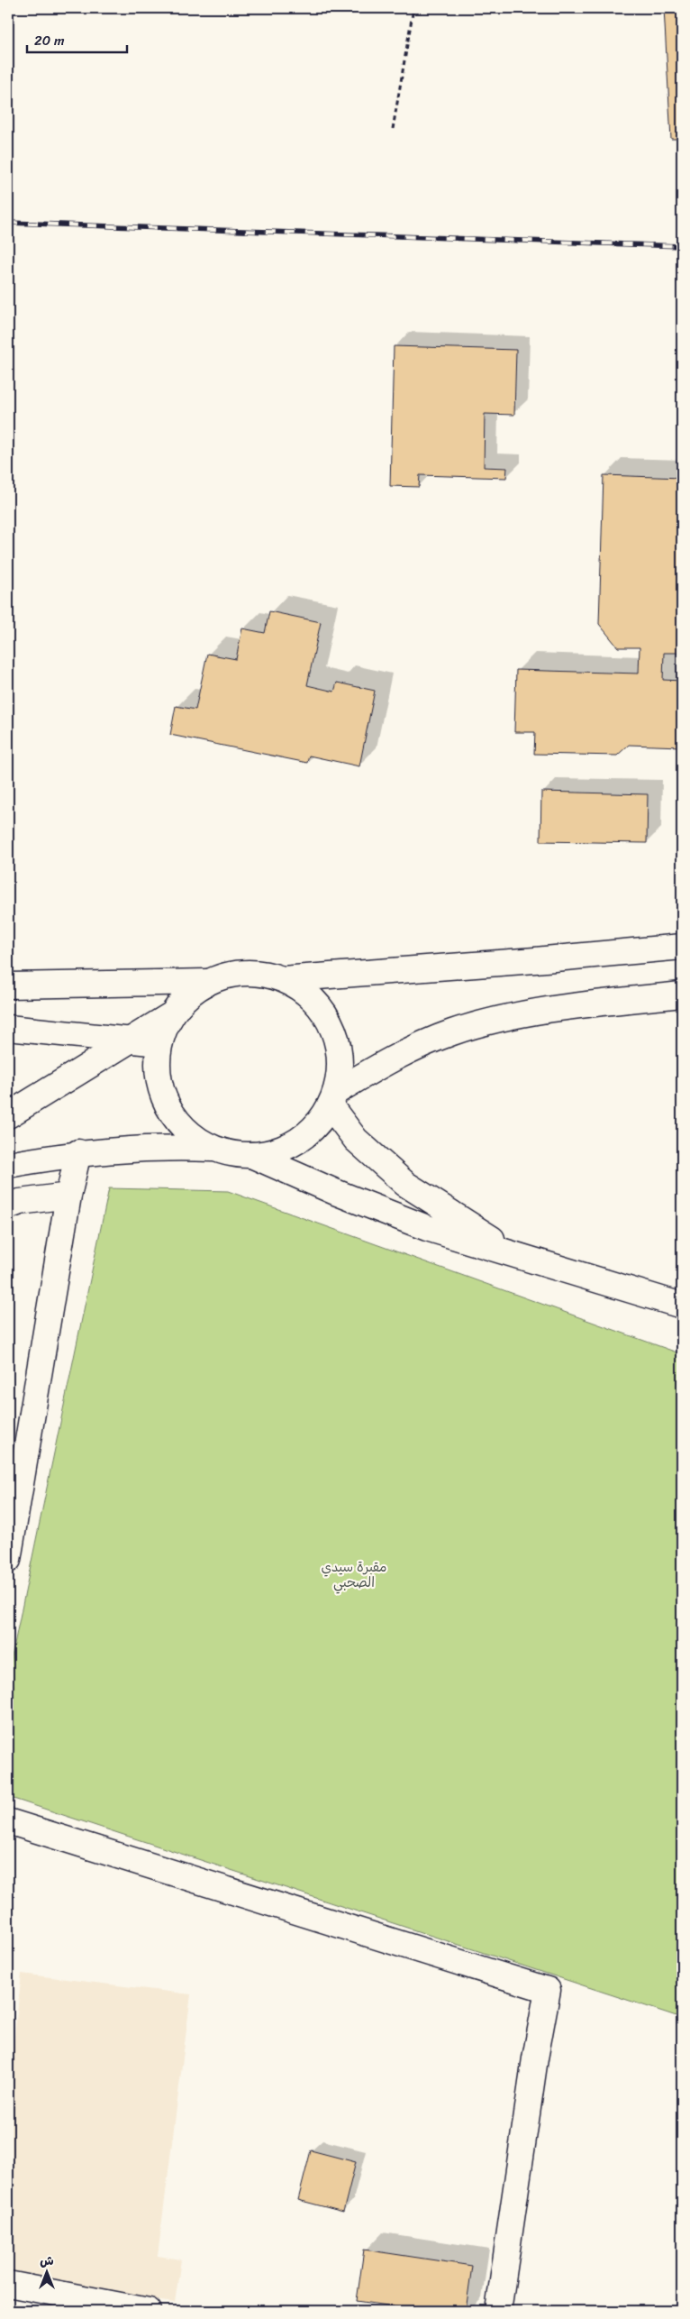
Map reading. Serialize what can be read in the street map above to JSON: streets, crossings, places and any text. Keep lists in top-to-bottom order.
{
  "parks": ["مقبرة سيدي الصحبي"],
  "scale_bar": "20 m",
  "north": "top"
}
